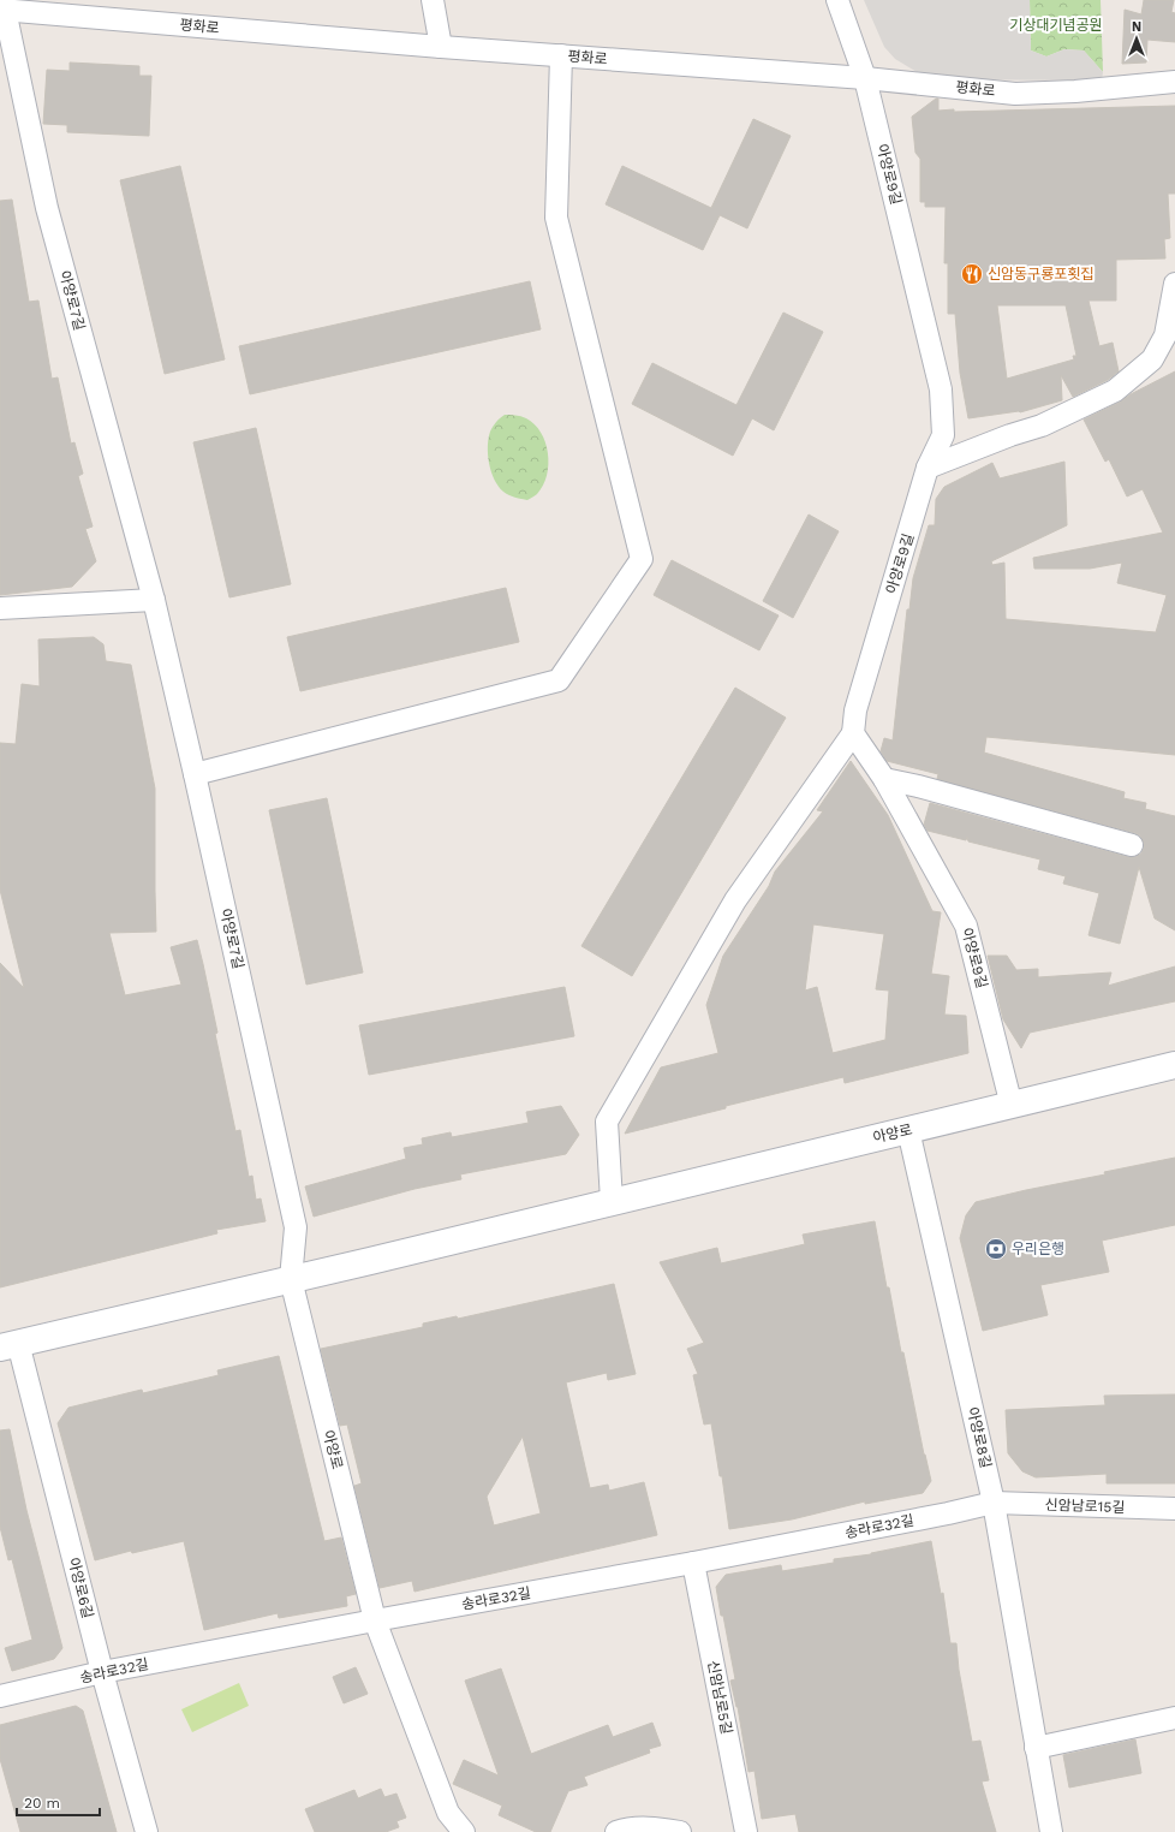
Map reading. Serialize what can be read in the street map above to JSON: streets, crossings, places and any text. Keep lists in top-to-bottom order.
{
  "streets": {
    "main road": ["아양로"],
    "street": [
      "평화로",
      "아양로9길",
      "아양로7길",
      "아양로8길",
      "신암남로15길",
      "송라로32길",
      "아양로6길",
      "신암남로5길"
    ]
  },
  "crossings": [
    ["평화로", "아양로9길"],
    ["평화로", "아양로7길"],
    ["아양로9길", "아양로"],
    ["아양로7길", "아양로"],
    ["아양로", "아양로8길"],
    ["아양로", "송라로32길"],
    ["아양로", "아양로6길"],
    ["아양로8길", "신암남로15길"],
    ["아양로8길", "송라로32길"],
    ["신암남로15길", "송라로32길"],
    ["송라로32길", "아양로6길"],
    ["송라로32길", "신암남로5길"]
  ],
  "parks": ["기상대기념공원"],
  "places": {
    "restaurant": ["신암동구룡포횟집"],
    "bank": ["우리은행"]
  },
  "scale_bar": "20 m",
  "north": "top"
}
